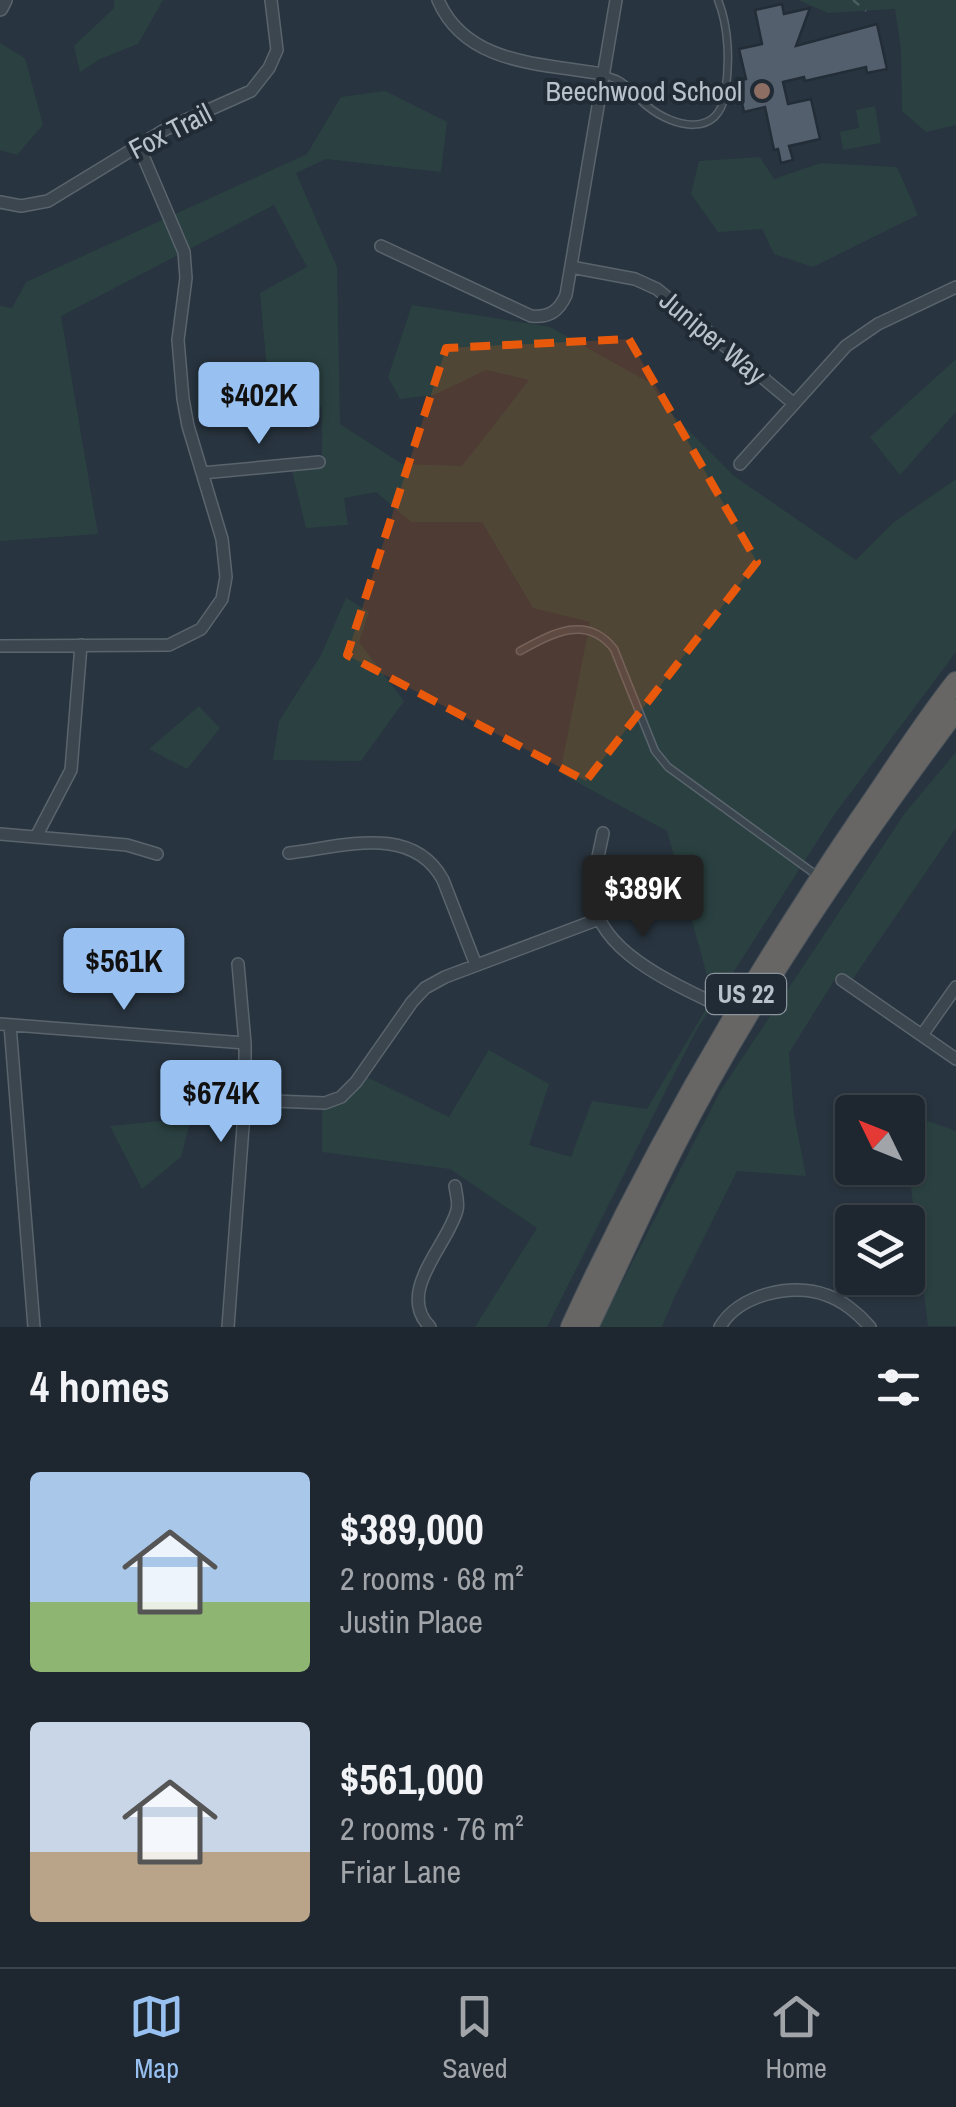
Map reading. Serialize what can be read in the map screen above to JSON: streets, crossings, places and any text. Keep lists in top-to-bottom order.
{
  "streets": {
    "highway": ["US 22"],
    "street": ["Fox Trail", "Juniper Way"]
  },
  "places": ["Beechwood School"],
  "north": "top left",
  "page": {
    "price": [
      "$402K",
      "$389K",
      "$561K",
      "$674K"
    ],
    "heading": "4 homes",
    "list": [
      {
        "name": "$389,000",
        "note": "2 rooms · 68 m² · Justin Place"
      },
      {
        "name": "$561,000",
        "note": "2 rooms · 76 m² · Friar Lane"
      }
    ],
    "tabs": ["Map", "Saved", "Home"]
  }
}
